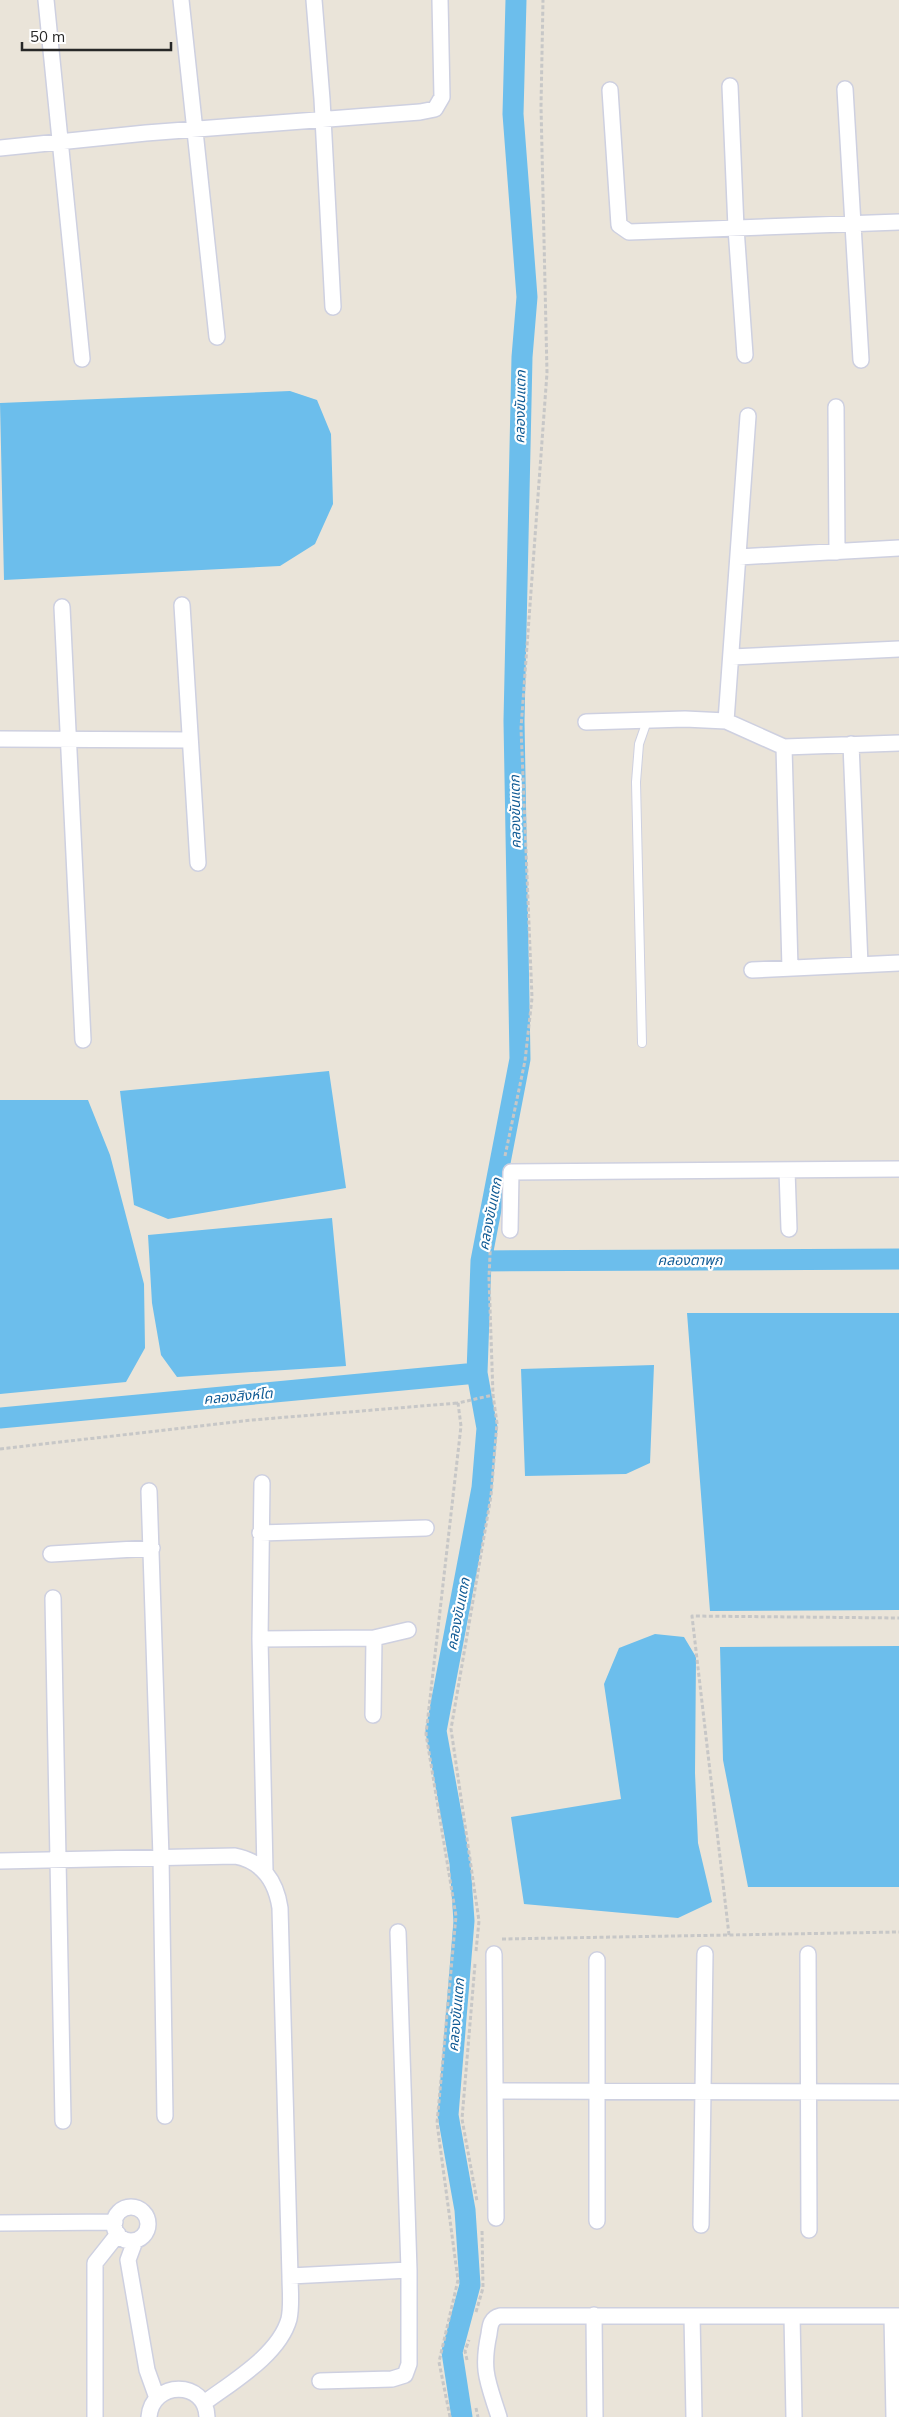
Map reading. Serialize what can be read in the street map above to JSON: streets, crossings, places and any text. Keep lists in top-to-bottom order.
{
  "water": ["คลองขันแตก", "คลองตาพุก", "คลองสิงห์โต"],
  "scale_bar": "50 m"
}
